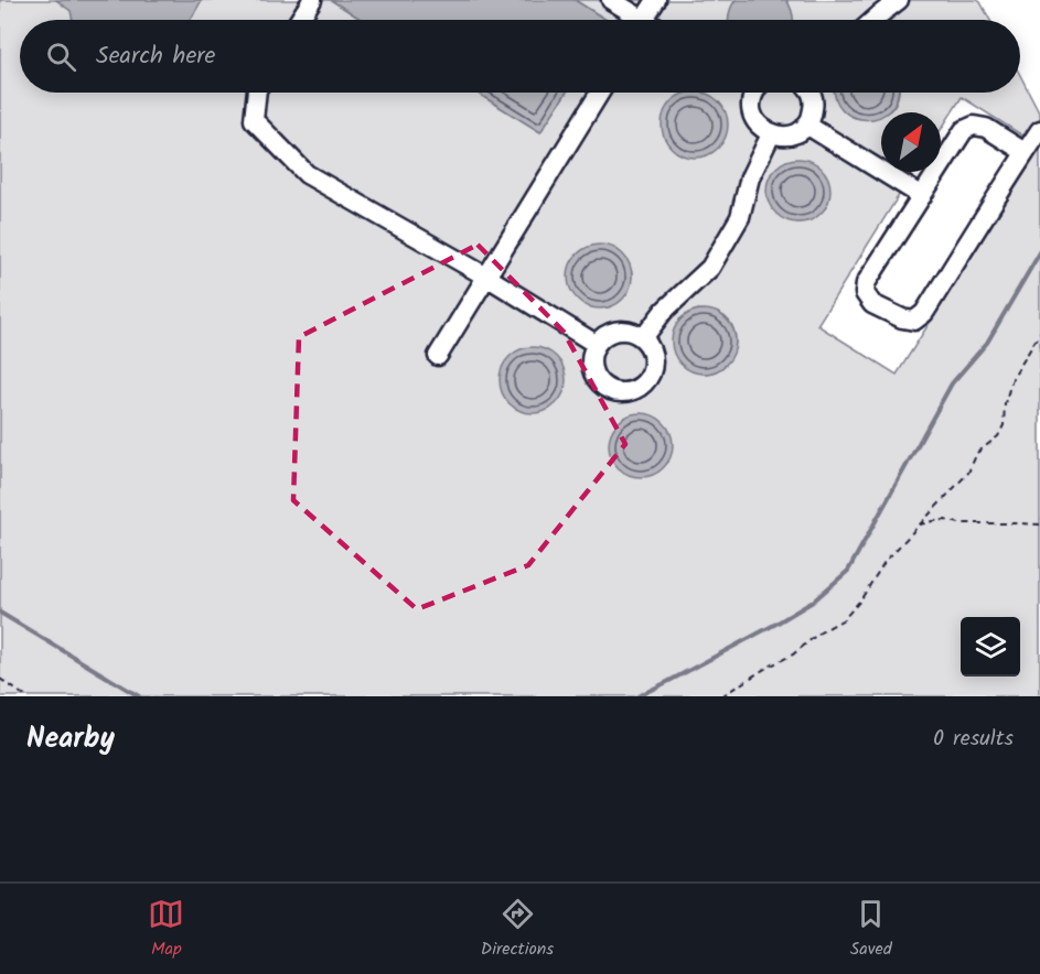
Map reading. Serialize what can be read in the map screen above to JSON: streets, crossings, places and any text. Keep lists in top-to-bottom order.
{
  "north": "top right",
  "page": {
    "search": "Search here",
    "heading": ["Nearby", "0 results"],
    "nav": ["Map", "Directions", "Saved"]
  }
}
